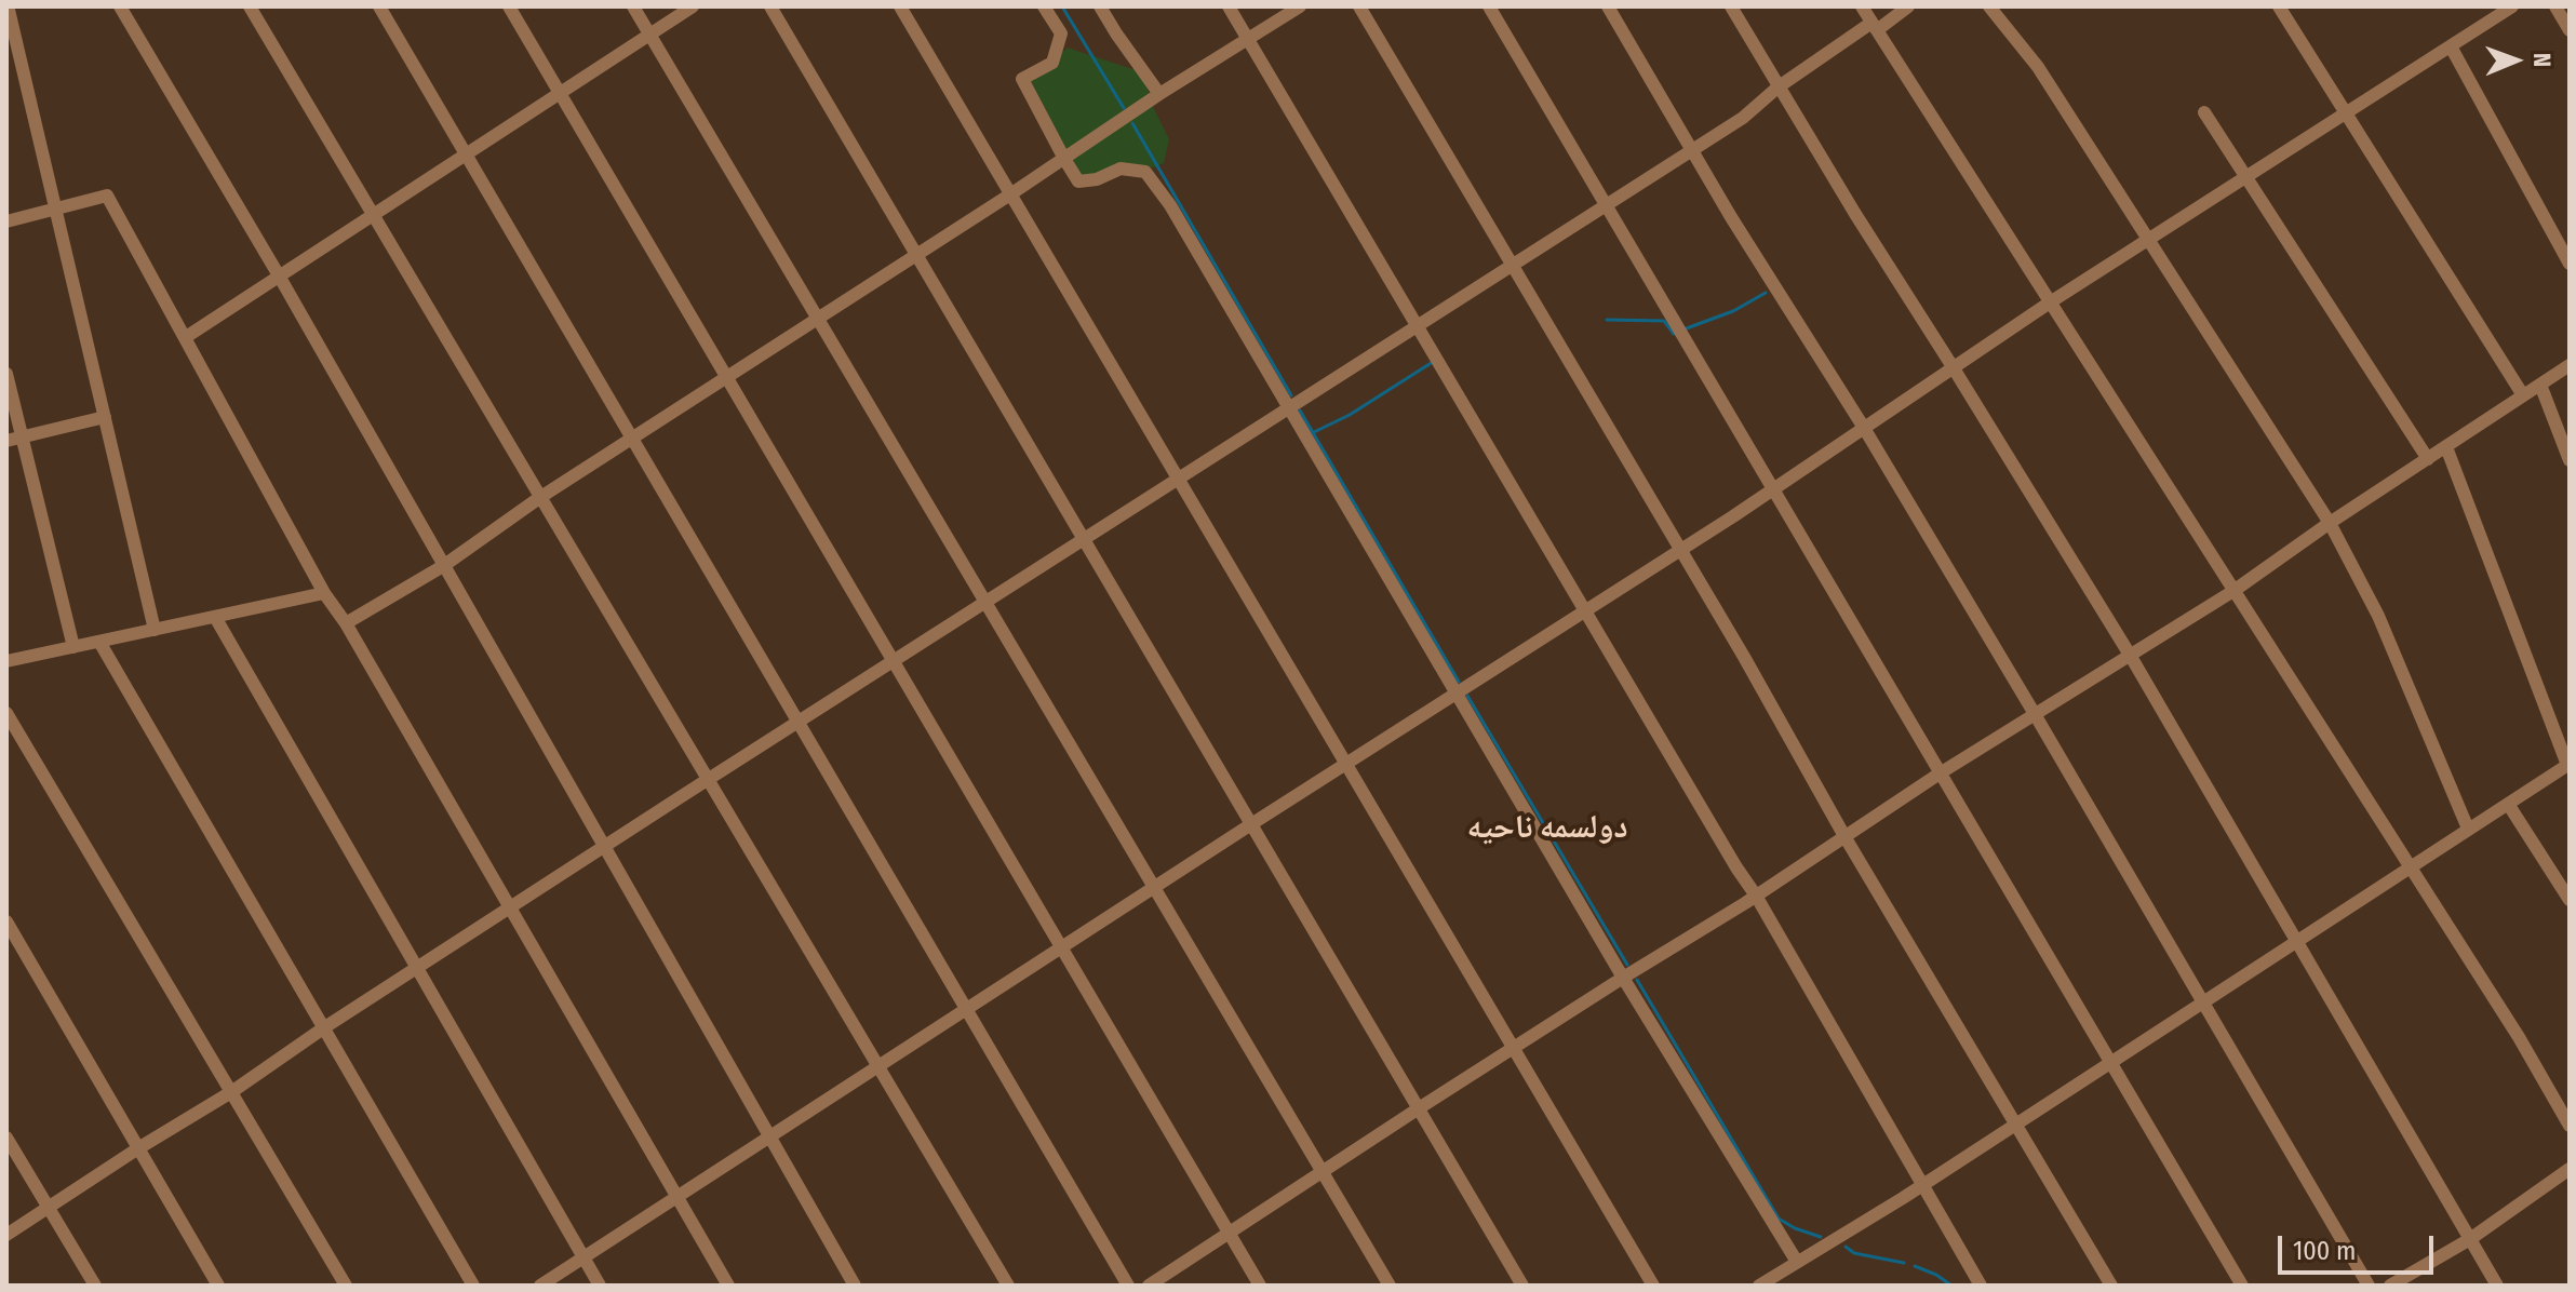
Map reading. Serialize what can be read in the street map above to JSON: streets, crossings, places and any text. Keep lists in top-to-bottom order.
{
  "districts": ["دولسمه ناحیه"],
  "scale_bar": "100 m",
  "north": "right"
}
